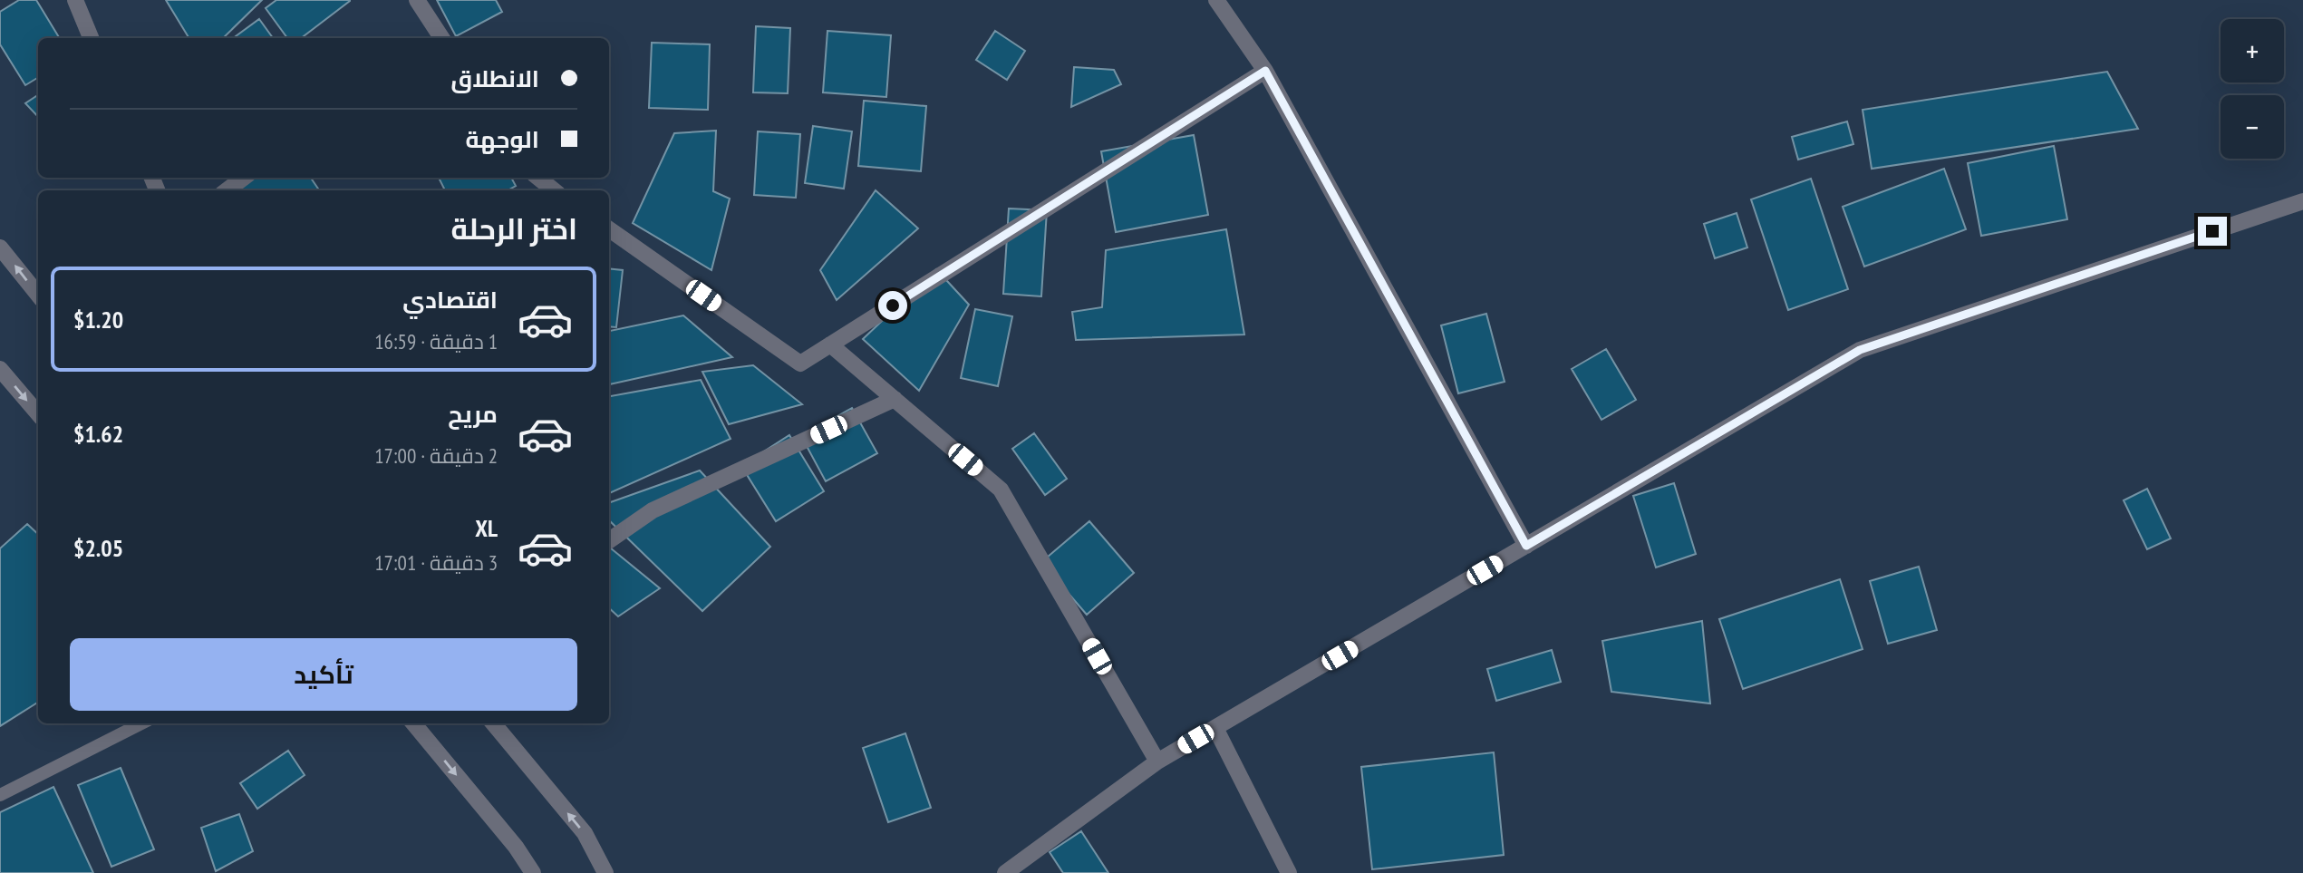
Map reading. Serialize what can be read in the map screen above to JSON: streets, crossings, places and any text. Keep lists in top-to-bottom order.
{
  "page": {
    "map_buttons": ["+", "−"],
    "banner": ["الانطلاق", "الوجهة"],
    "heading": "اختر الرحلة",
    "list": [
      {
        "name": "اقتصادي",
        "note": "1 دقيقة · 16:59",
        "value": "$1.20"
      },
      {
        "name": "مريح",
        "note": "2 دقيقة · 17:00",
        "value": "$1.62"
      },
      {
        "name": "XL",
        "note": "3 دقيقة · 17:01",
        "value": "$2.05"
      }
    ],
    "buttons": "تأكيد"
  }
}
